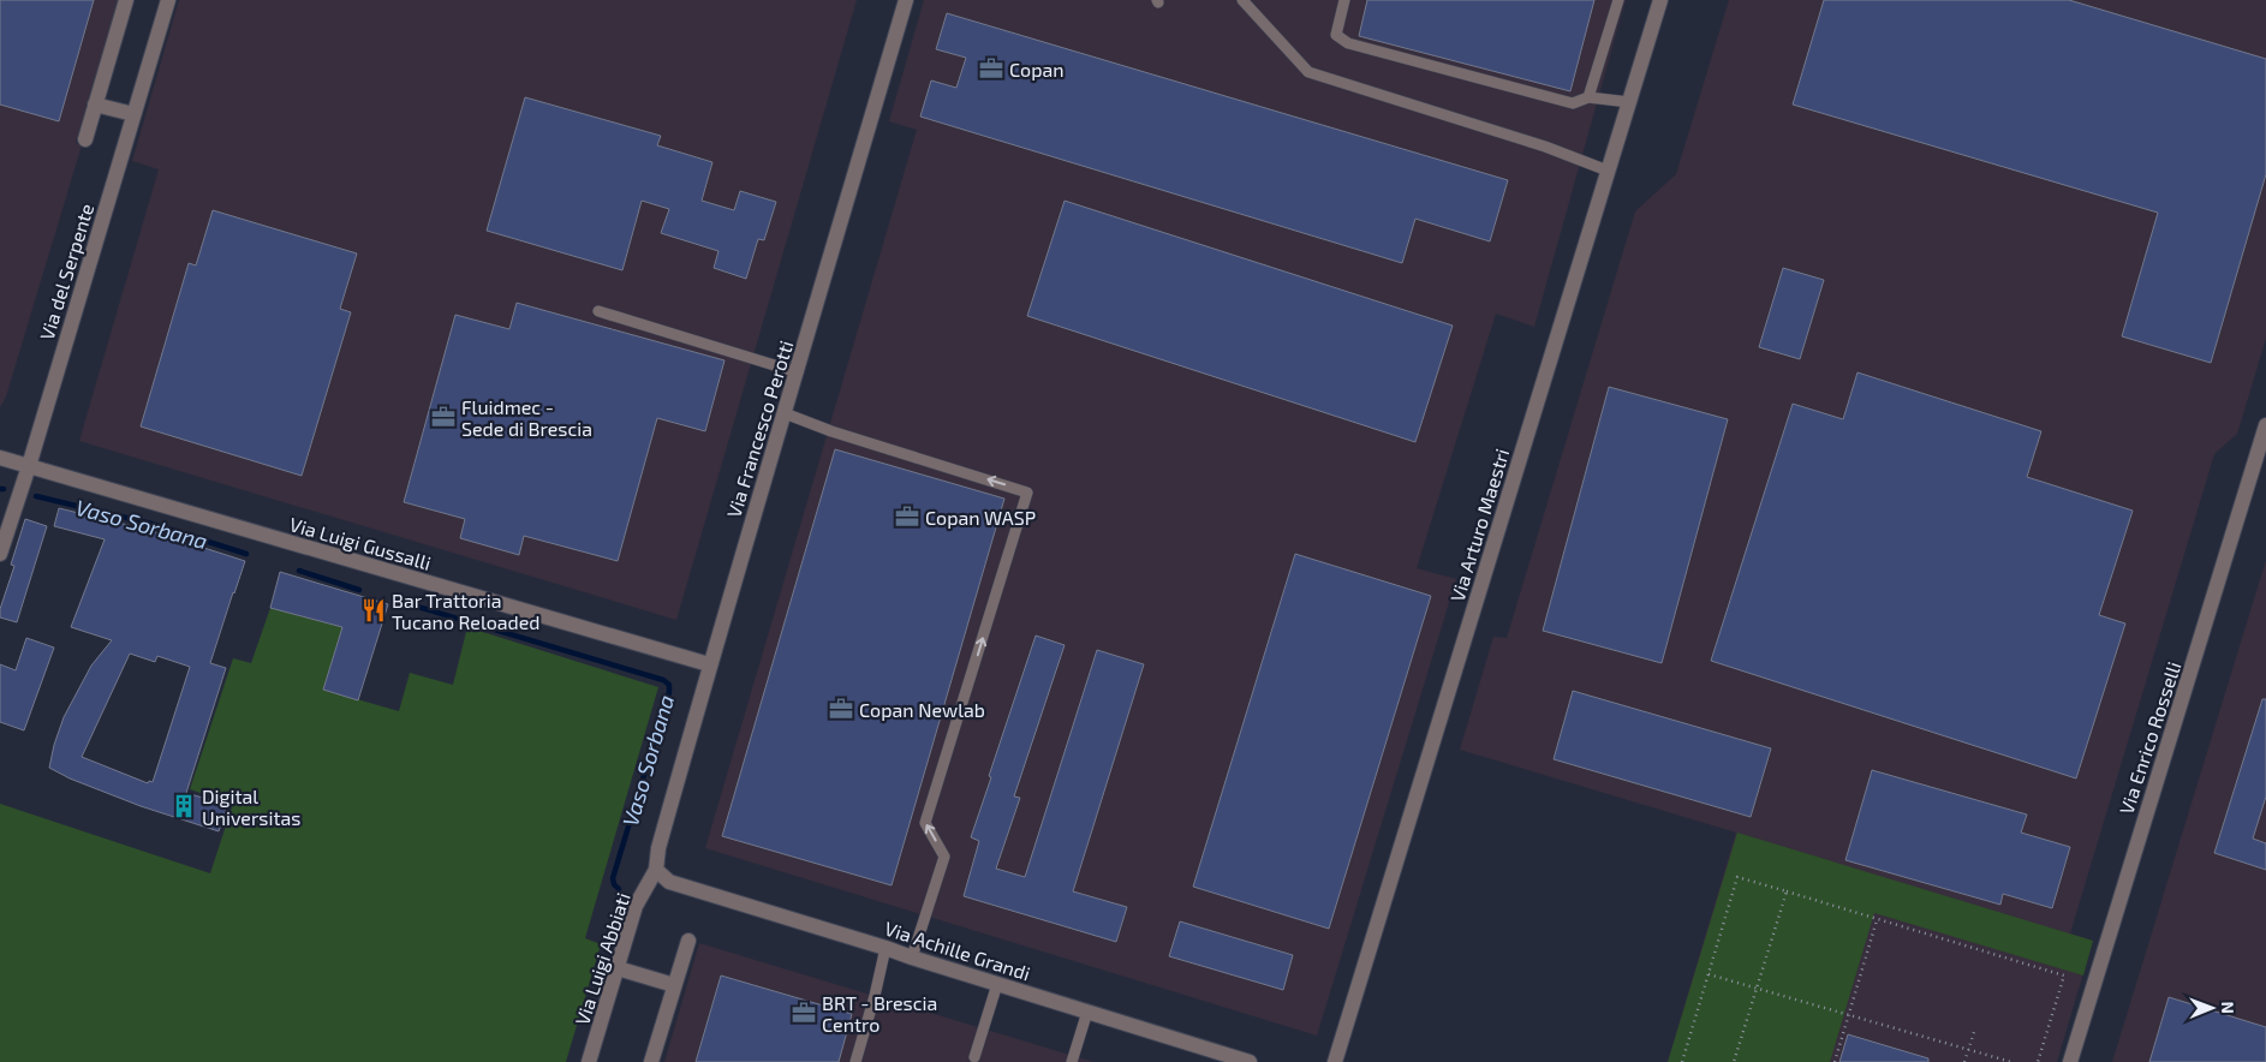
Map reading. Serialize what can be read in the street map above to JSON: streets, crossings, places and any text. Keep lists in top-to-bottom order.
{
  "streets": {
    "street": [
      "Via del Serpente",
      "Via Francesco Perotti",
      "Via Arturo Maestri",
      "Via Luigi Gussalli",
      "Via Enrico Rosselli",
      "Via Achille Grandi",
      "Via Luigi Abbiati"
    ]
  },
  "crossings": [
    ["Via del Serpente", "Via Luigi Gussalli"],
    ["Via Francesco Perotti", "Via Luigi Gussalli"],
    ["Via Francesco Perotti", "Via Achille Grandi"],
    ["Via Francesco Perotti", "Via Luigi Abbiati"],
    ["Via Achille Grandi", "Via Luigi Abbiati"]
  ],
  "water": ["Vaso Sorbana"],
  "places": {
    "office": [
      "Copan",
      "Fluidmec - Sede di Brescia",
      "Copan WASP",
      "Copan Newlab",
      "BRT - Brescia Centro"
    ],
    "restaurant": ["Bar Trattoria Tucano Reloaded"],
    "building": ["Digital Universitas"]
  },
  "north": "right"
}
